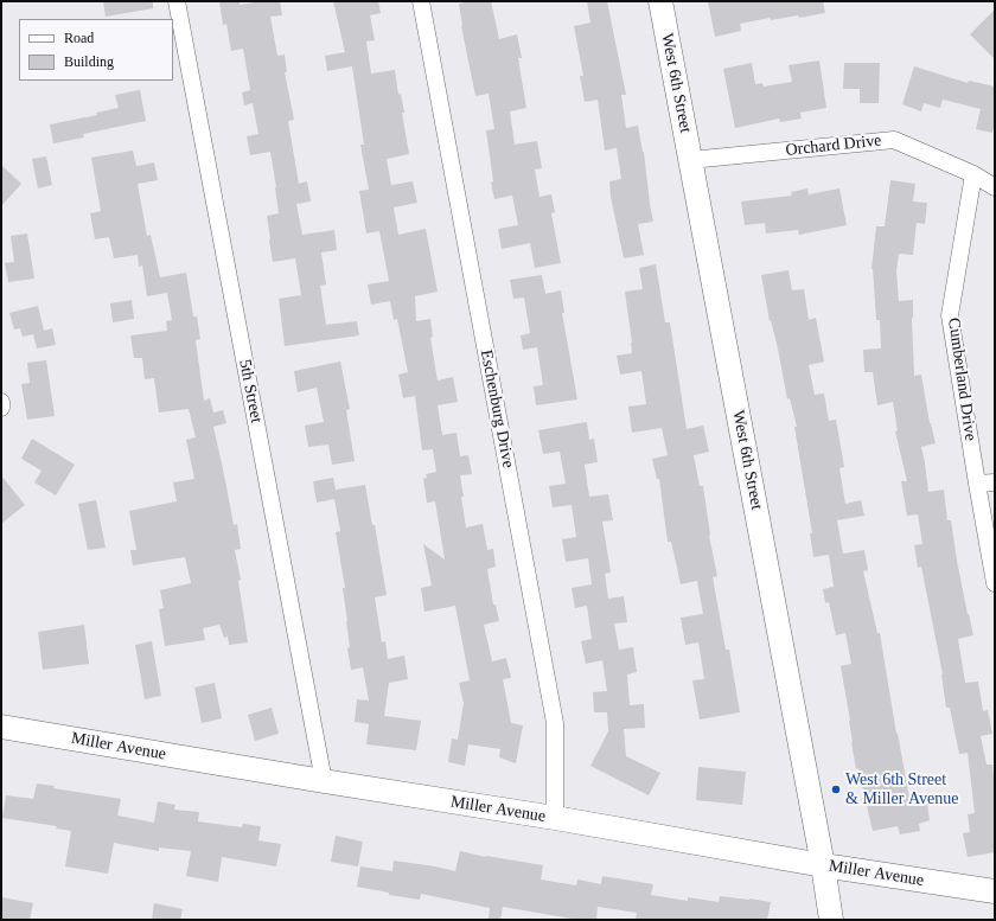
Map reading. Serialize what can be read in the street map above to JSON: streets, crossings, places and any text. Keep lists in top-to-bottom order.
{
  "streets": {
    "street": [
      "West 6th Street",
      "Orchard Drive",
      "Cumberland Drive",
      "5th Street",
      "Eschenburg Drive",
      "Miller Avenue"
    ]
  },
  "crossings": [
    ["West 6th Street", "Orchard Drive"],
    ["West 6th Street", "Miller Avenue"],
    ["Orchard Drive", "Cumberland Drive"],
    ["5th Street", "Miller Avenue"],
    ["Eschenburg Drive", "Miller Avenue"]
  ],
  "places": ["West 6th Street & Miller Avenue"],
  "legend": ["Road", "Building"]
}
